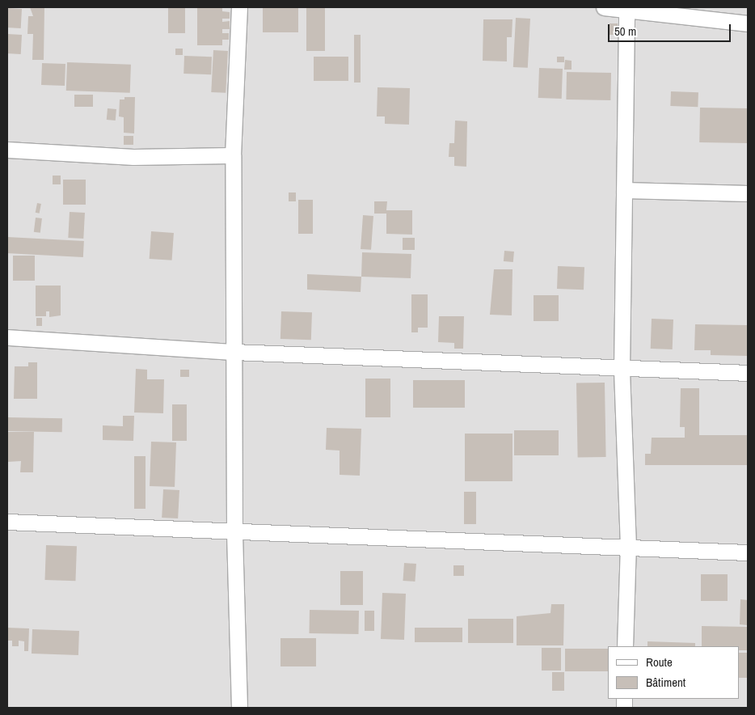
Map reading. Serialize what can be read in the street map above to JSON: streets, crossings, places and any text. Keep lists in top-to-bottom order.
{
  "legend": ["Route", "Bâtiment"],
  "scale_bar": "50 m"
}
